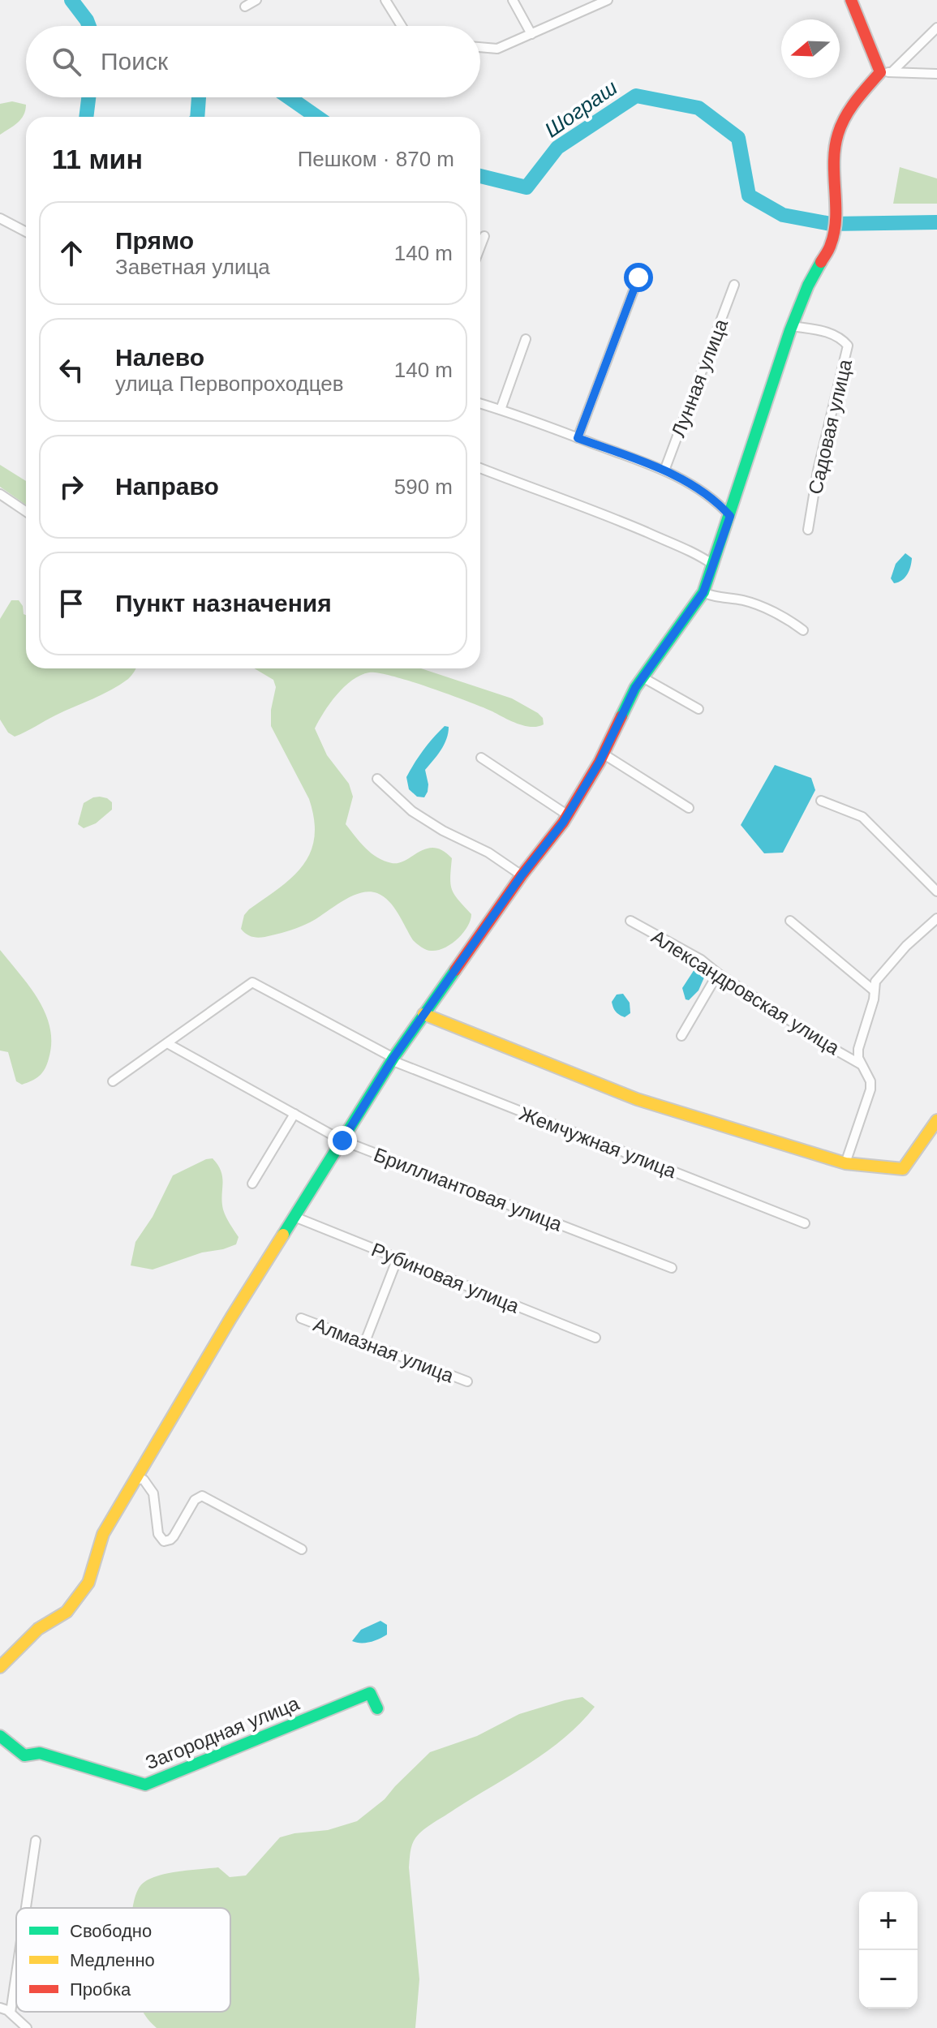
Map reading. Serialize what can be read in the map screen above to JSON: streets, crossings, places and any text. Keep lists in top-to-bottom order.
{
  "streets": {
    "street": [
      "Лунная улица",
      "Садовая улица",
      "Александровская улица",
      "Жемчужная улица",
      "Бриллиантовая улица",
      "Рубиновая улица",
      "Алмазная улица",
      "Загородная улица"
    ]
  },
  "crossings": [
    ["Жемчужная улица", "Бриллиантовая улица"]
  ],
  "water": ["Шограш"],
  "legend": ["Свободно", "Медленно", "Пробка"],
  "north": "left",
  "page": {
    "search": "Поиск",
    "heading": ["11 мин", "Пешком · 870 m"],
    "list": [
      ["Прямо", "Заветная улица", "140 m"],
      ["Налево", "улица Первопроходцев", "140 m"],
      ["Направо", "590 m"],
      "Пункт назначения"
    ],
    "map_buttons": ["+", "−"]
  }
}
